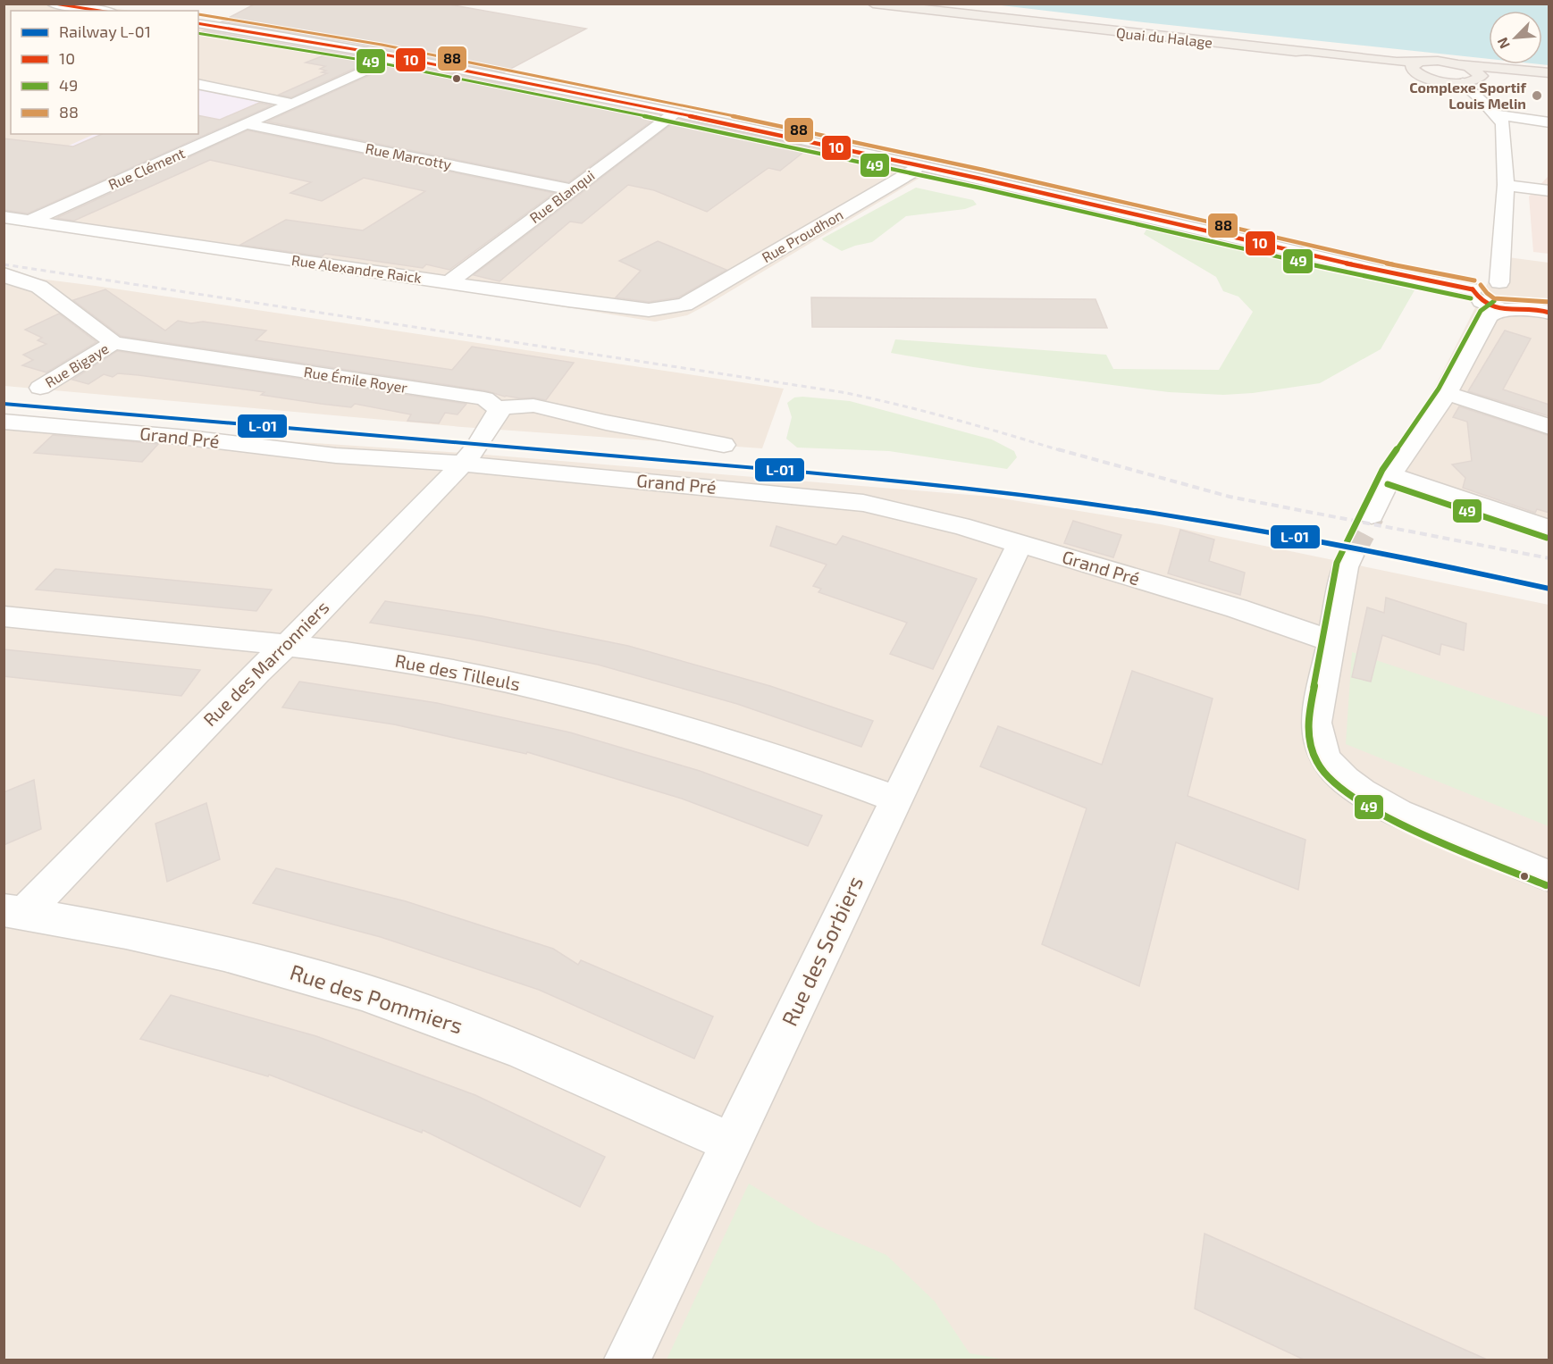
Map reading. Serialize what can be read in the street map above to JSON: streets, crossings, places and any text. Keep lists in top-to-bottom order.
{
  "streets": {
    "main road": ["Quai du Halage"],
    "street": [
      "Rue Marcotty",
      "Rue Clément",
      "Rue Blanqui",
      "Rue Proudhon",
      "Rue Alexandre Raick",
      "Rue Bigaye",
      "Rue Émile Royer",
      "Grand Pré",
      "Rue des Marronniers",
      "Rue des Tilleuls",
      "Rue des Sorbiers",
      "Rue des Pommiers"
    ]
  },
  "crossings": [
    ["Rue Marcotty", "Rue Clément"],
    ["Rue Marcotty", "Rue Blanqui"],
    ["Rue Clément", "Rue Alexandre Raick"],
    ["Rue Blanqui", "Rue Alexandre Raick"],
    ["Rue Proudhon", "Rue Alexandre Raick"],
    ["Rue Bigaye", "Rue Émile Royer"],
    ["Rue Émile Royer", "Rue des Marronniers"],
    ["Grand Pré", "Rue des Marronniers"],
    ["Grand Pré", "Rue des Sorbiers"],
    ["Rue des Marronniers", "Rue des Tilleuls"],
    ["Rue des Marronniers", "Rue des Pommiers"],
    ["Rue des Tilleuls", "Rue des Sorbiers"],
    ["Rue des Sorbiers", "Rue des Pommiers"]
  ],
  "places": ["Complexe Sportif Louis Melin"],
  "lines": [
    "transit line 10",
    "transit line 88",
    "transit line 49",
    "rail line L-01"
  ],
  "legend": [
    "Railway L-01",
    "10",
    "49",
    "88"
  ],
  "north": "bottom left"
}
